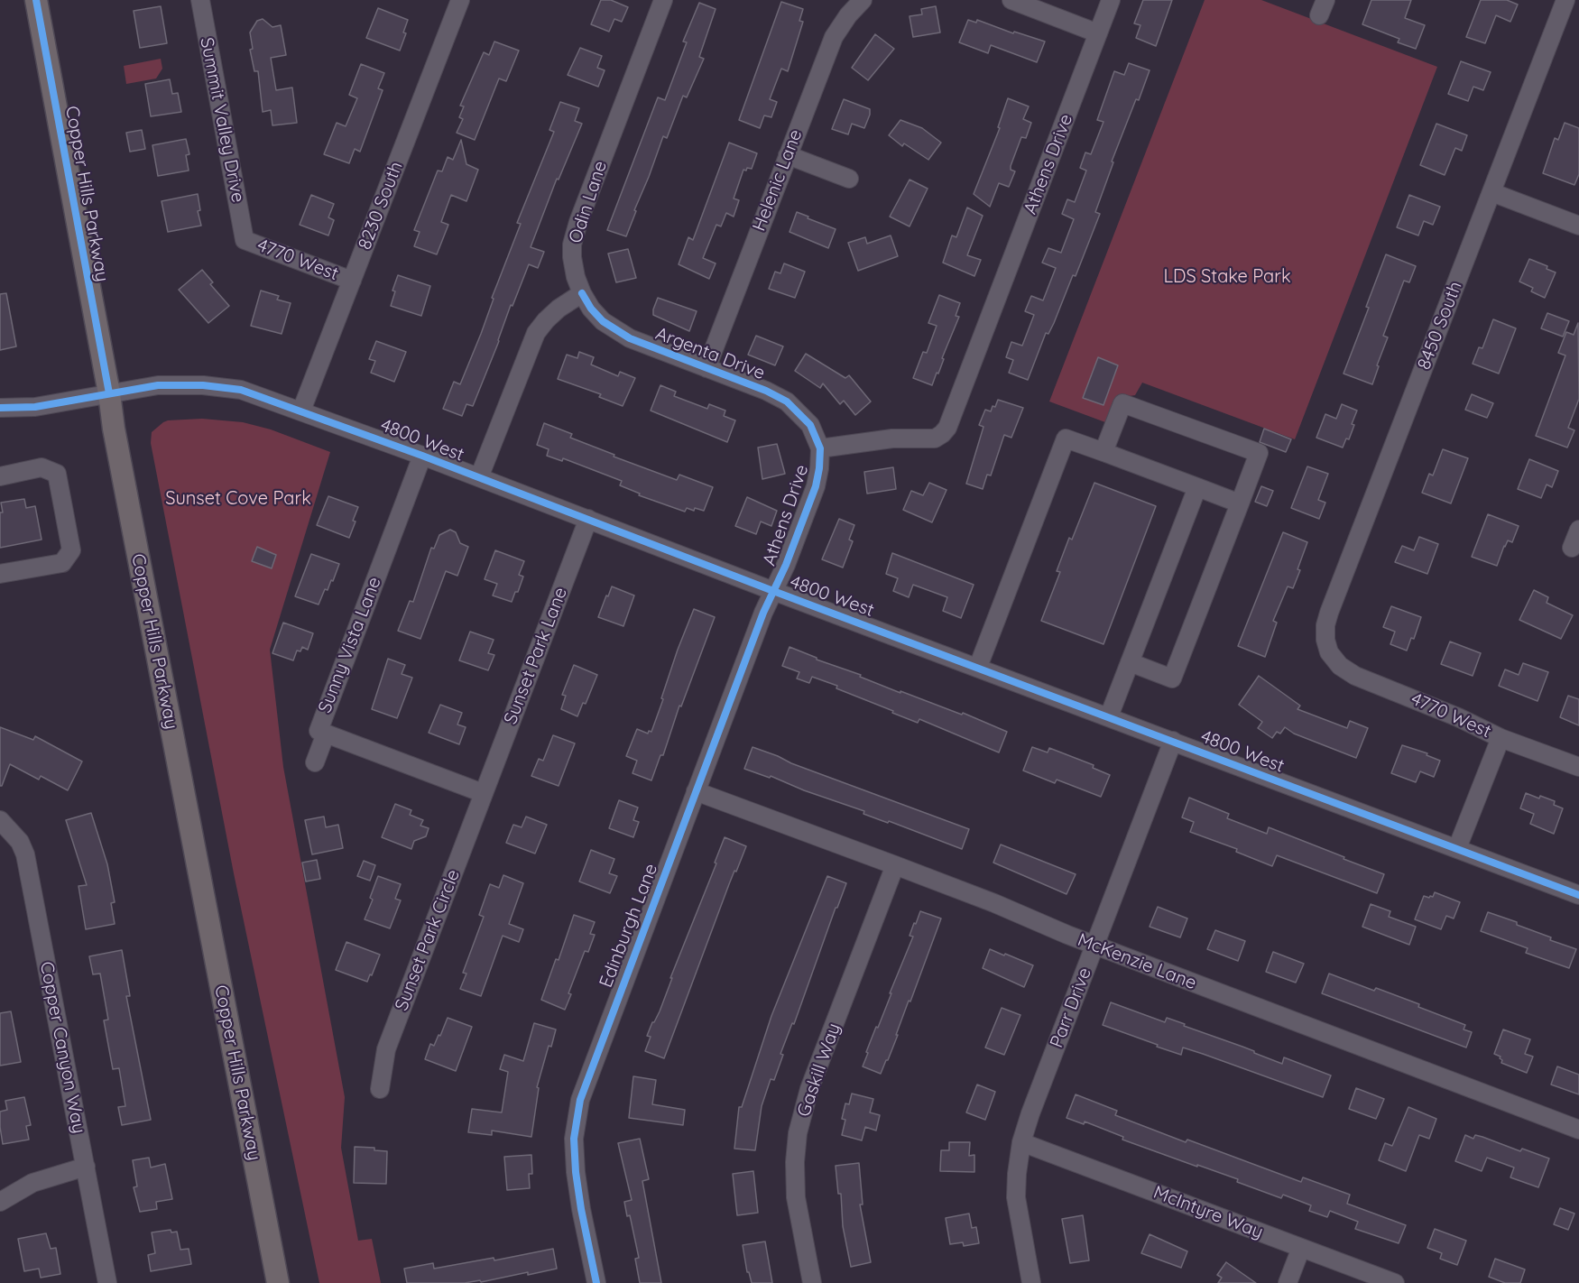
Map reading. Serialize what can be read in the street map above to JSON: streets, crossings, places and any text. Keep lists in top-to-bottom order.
{
  "streets": {
    "main road": ["Copper Hills Parkway"],
    "street": [
      "Summit Valley Drive",
      "Athens Drive",
      "Helenic Lane",
      "Odin Lane",
      "8230 South",
      "4770 West",
      "8450 South",
      "Argenta Drive",
      "4800 West",
      "Sunny Vista Lane",
      "Sunset Park Lane",
      "Edinburgh Lane",
      "Sunset Park Circle",
      "McKenzie Lane",
      "Parr Drive",
      "Copper Canyon Way",
      "Gaskill Way",
      "McIntyre Way"
    ]
  },
  "crossings": [
    ["Summit Valley Drive", "4770 West"],
    ["Athens Drive", "Argenta Drive"],
    ["Athens Drive", "4800 West"],
    ["Athens Drive", "Edinburgh Lane"],
    ["Helenic Lane", "Argenta Drive"],
    ["Copper Hills Parkway", "4800 West"],
    ["Odin Lane", "Argenta Drive"],
    ["8230 South", "4770 West"],
    ["8230 South", "4800 West"],
    ["4770 West", "8450 South"],
    ["4800 West", "Sunny Vista Lane"],
    ["4800 West", "Sunset Park Lane"],
    ["4800 West", "Edinburgh Lane"],
    ["4800 West", "Parr Drive"],
    ["Sunny Vista Lane", "Sunset Park Lane"],
    ["Sunny Vista Lane", "Sunset Park Circle"],
    ["Sunset Park Lane", "Sunset Park Circle"],
    ["Edinburgh Lane", "McKenzie Lane"],
    ["McKenzie Lane", "Parr Drive"],
    ["McKenzie Lane", "Gaskill Way"],
    ["Parr Drive", "McIntyre Way"]
  ],
  "parks": ["LDS Stake Park", "Sunset Cove Park"]
}
